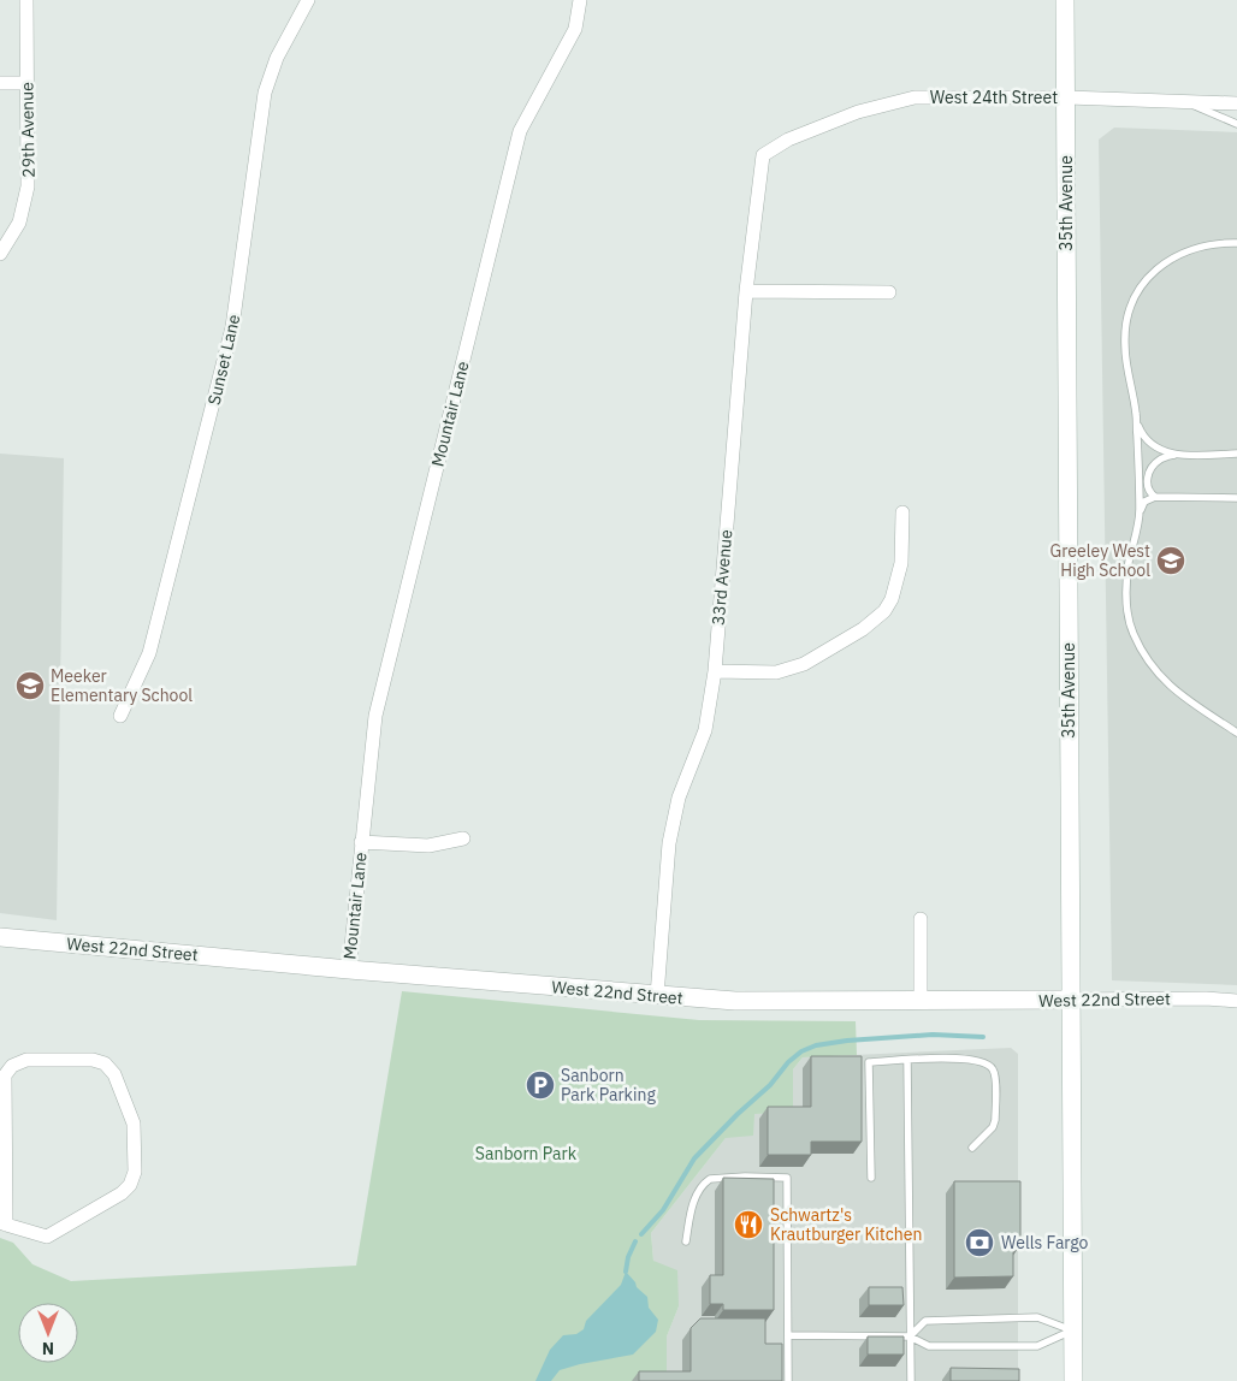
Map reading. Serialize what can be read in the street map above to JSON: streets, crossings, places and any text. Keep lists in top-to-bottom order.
{
  "streets": {
    "main road": ["35th Avenue", "West 22nd Street"],
    "street": [
      "West 24th Street",
      "29th Avenue",
      "Sunset Lane",
      "Mountair Lane",
      "33rd Avenue"
    ]
  },
  "crossings": [
    ["West 24th Street", "35th Avenue"],
    ["West 24th Street", "33rd Avenue"],
    ["35th Avenue", "West 22nd Street"],
    ["Mountair Lane", "West 22nd Street"],
    ["33rd Avenue", "West 22nd Street"]
  ],
  "parks": ["Sanborn Park"],
  "places": {
    "school or university": ["Greeley West High School", "Meeker Elementary School"],
    "parking": ["Sanborn Park Parking"],
    "restaurant": ["Schwartz's Krautburger Kitchen"],
    "bank": ["Wells Fargo"]
  },
  "north": "bottom"
}
